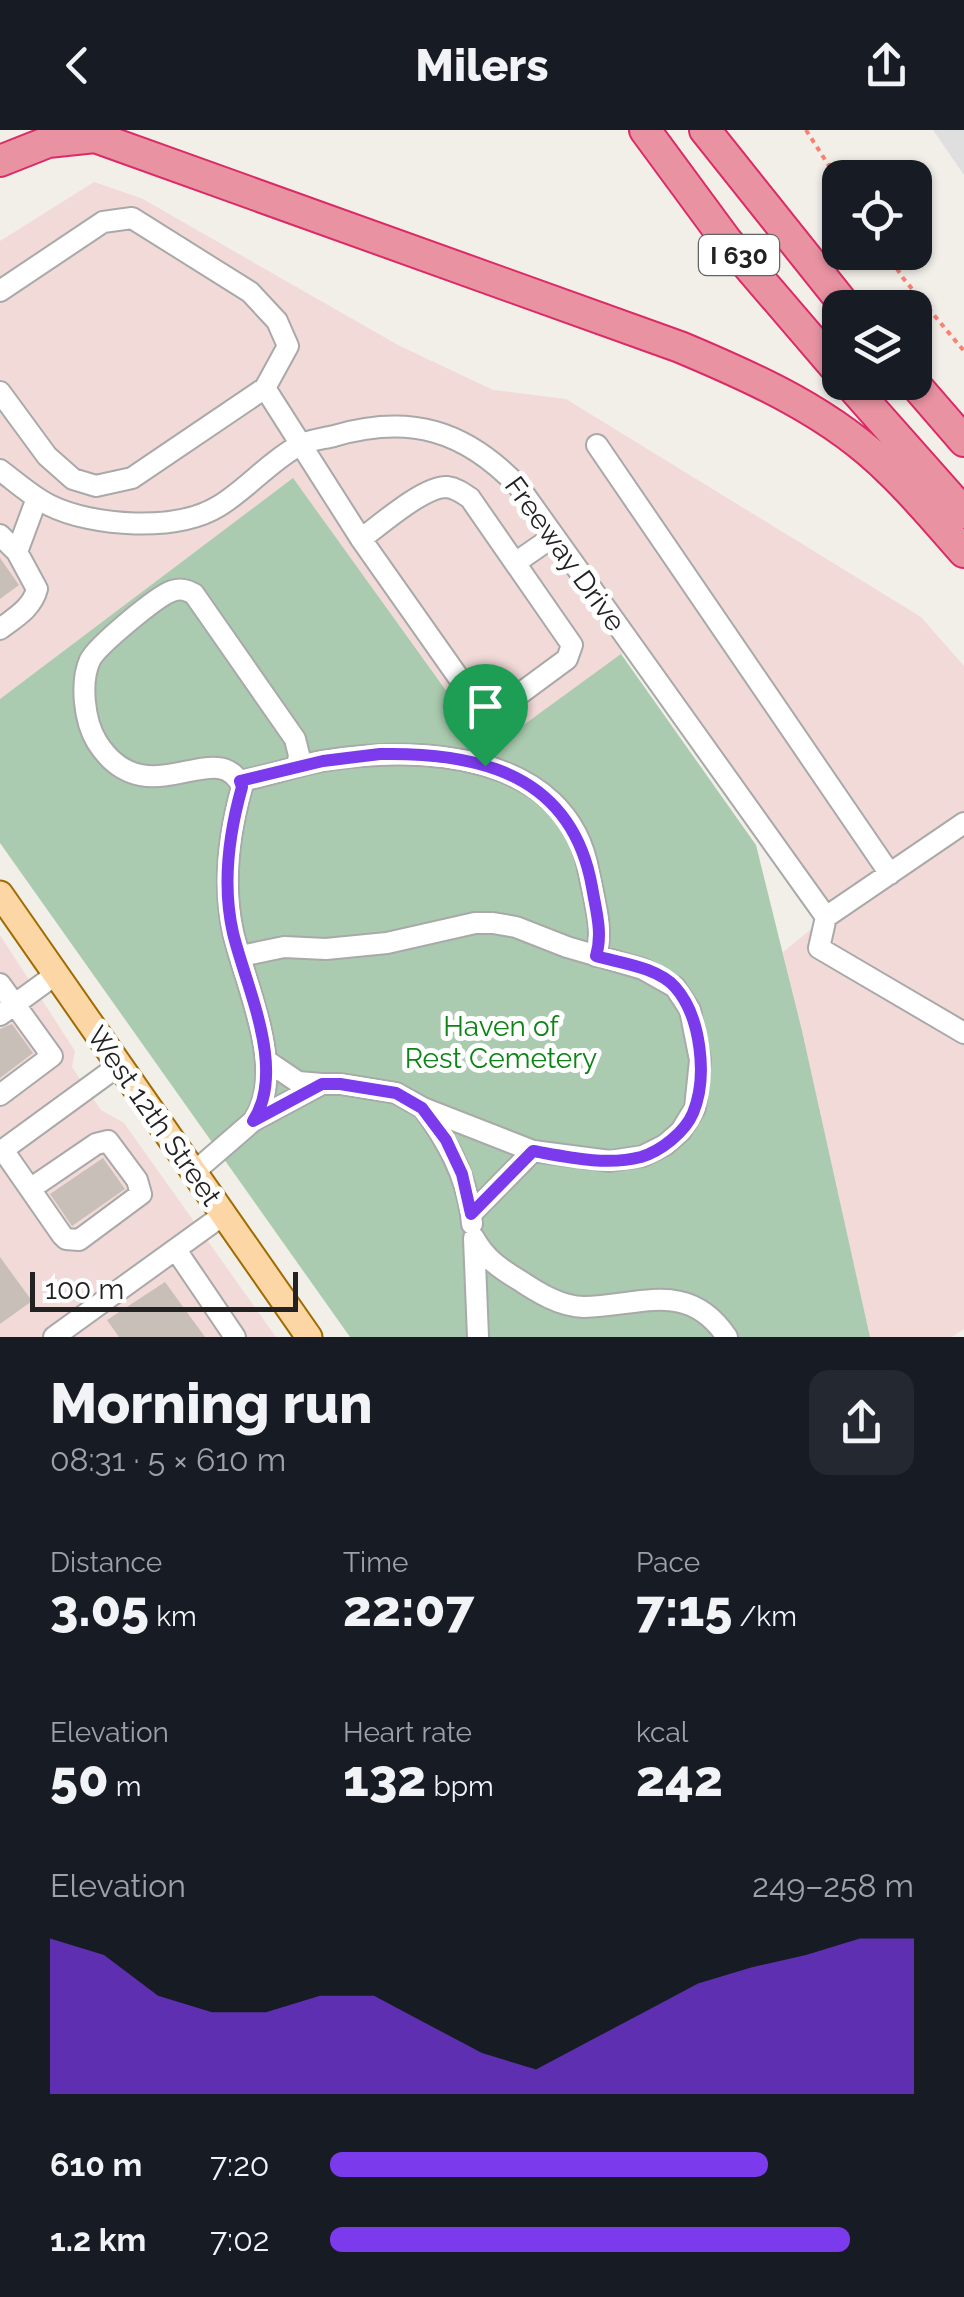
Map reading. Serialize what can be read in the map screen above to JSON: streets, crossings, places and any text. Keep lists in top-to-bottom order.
{
  "streets": {
    "highway": ["I 630"],
    "main road": ["West 12th Street"],
    "street": ["Freeway Drive"]
  },
  "parks": ["Haven of Rest Cemetery"],
  "scale_bar": "100 m",
  "page": {
    "header": "Milers",
    "scale": "100 m",
    "heading": ["Morning run", "08:31 · 5 × 610 m"],
    "stats": [
      ["Distance", "3.05 km"],
      ["Time", "22:07"],
      ["Pace", "7:15 /km"],
      ["Elevation", "50 m"],
      ["Heart rate", "132 bpm"],
      ["kcal", "242"]
    ],
    "chart": ["Elevation", "249–258 m"],
    "list": [
      {
        "name": "610 m",
        "note": "7:20"
      },
      {
        "name": "1.2 km",
        "note": "7:02"
      }
    ]
  }
}
